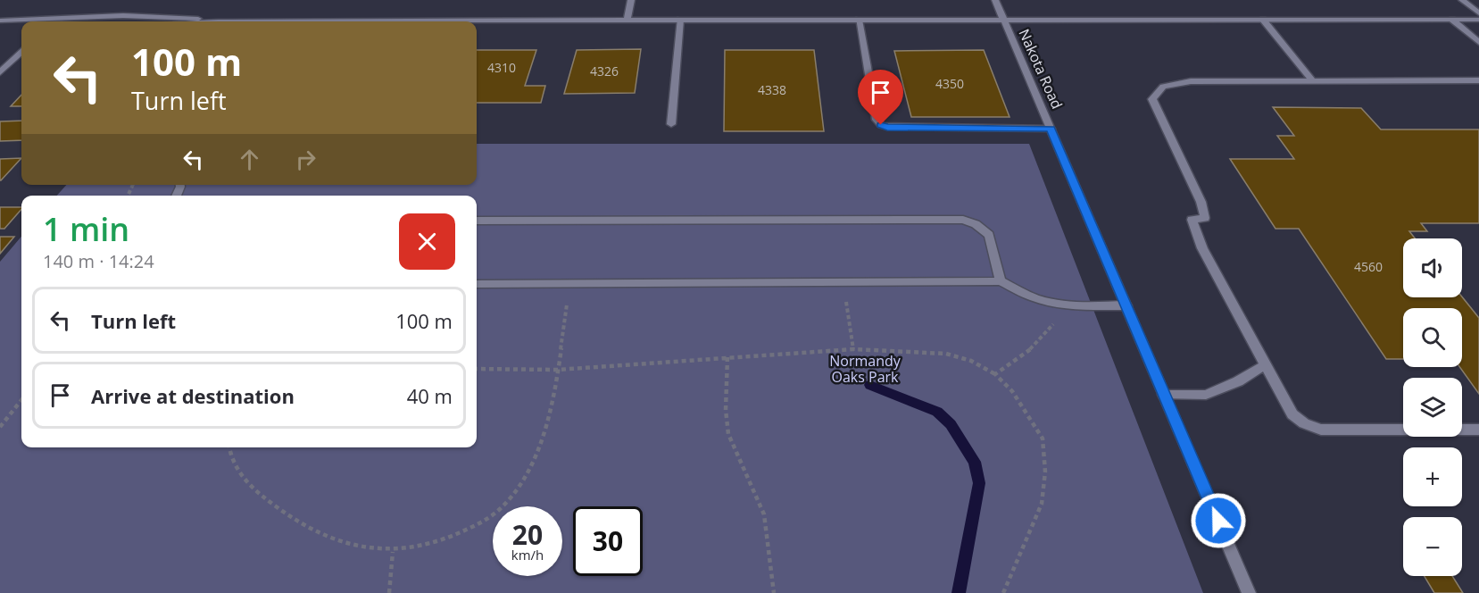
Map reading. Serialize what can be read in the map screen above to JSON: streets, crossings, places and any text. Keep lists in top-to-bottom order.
{
  "streets": {
    "street": ["Nakota Road"]
  },
  "parks": ["Normandy Oaks Park"],
  "house_numbers": [
    "4310",
    "4326",
    "4350",
    "4338",
    "4560"
  ],
  "page": {
    "turn": ["100 m", "Turn left"],
    "heading": ["1 min", "140 m · 14:24"],
    "map_buttons": ["+", "−"],
    "list": [
      {
        "name": "Turn left",
        "value": "100 m"
      },
      {
        "name": "Arrive at destination",
        "value": "40 m"
      }
    ],
    "speed": "20 km/h",
    "limit": "30"
  }
}
